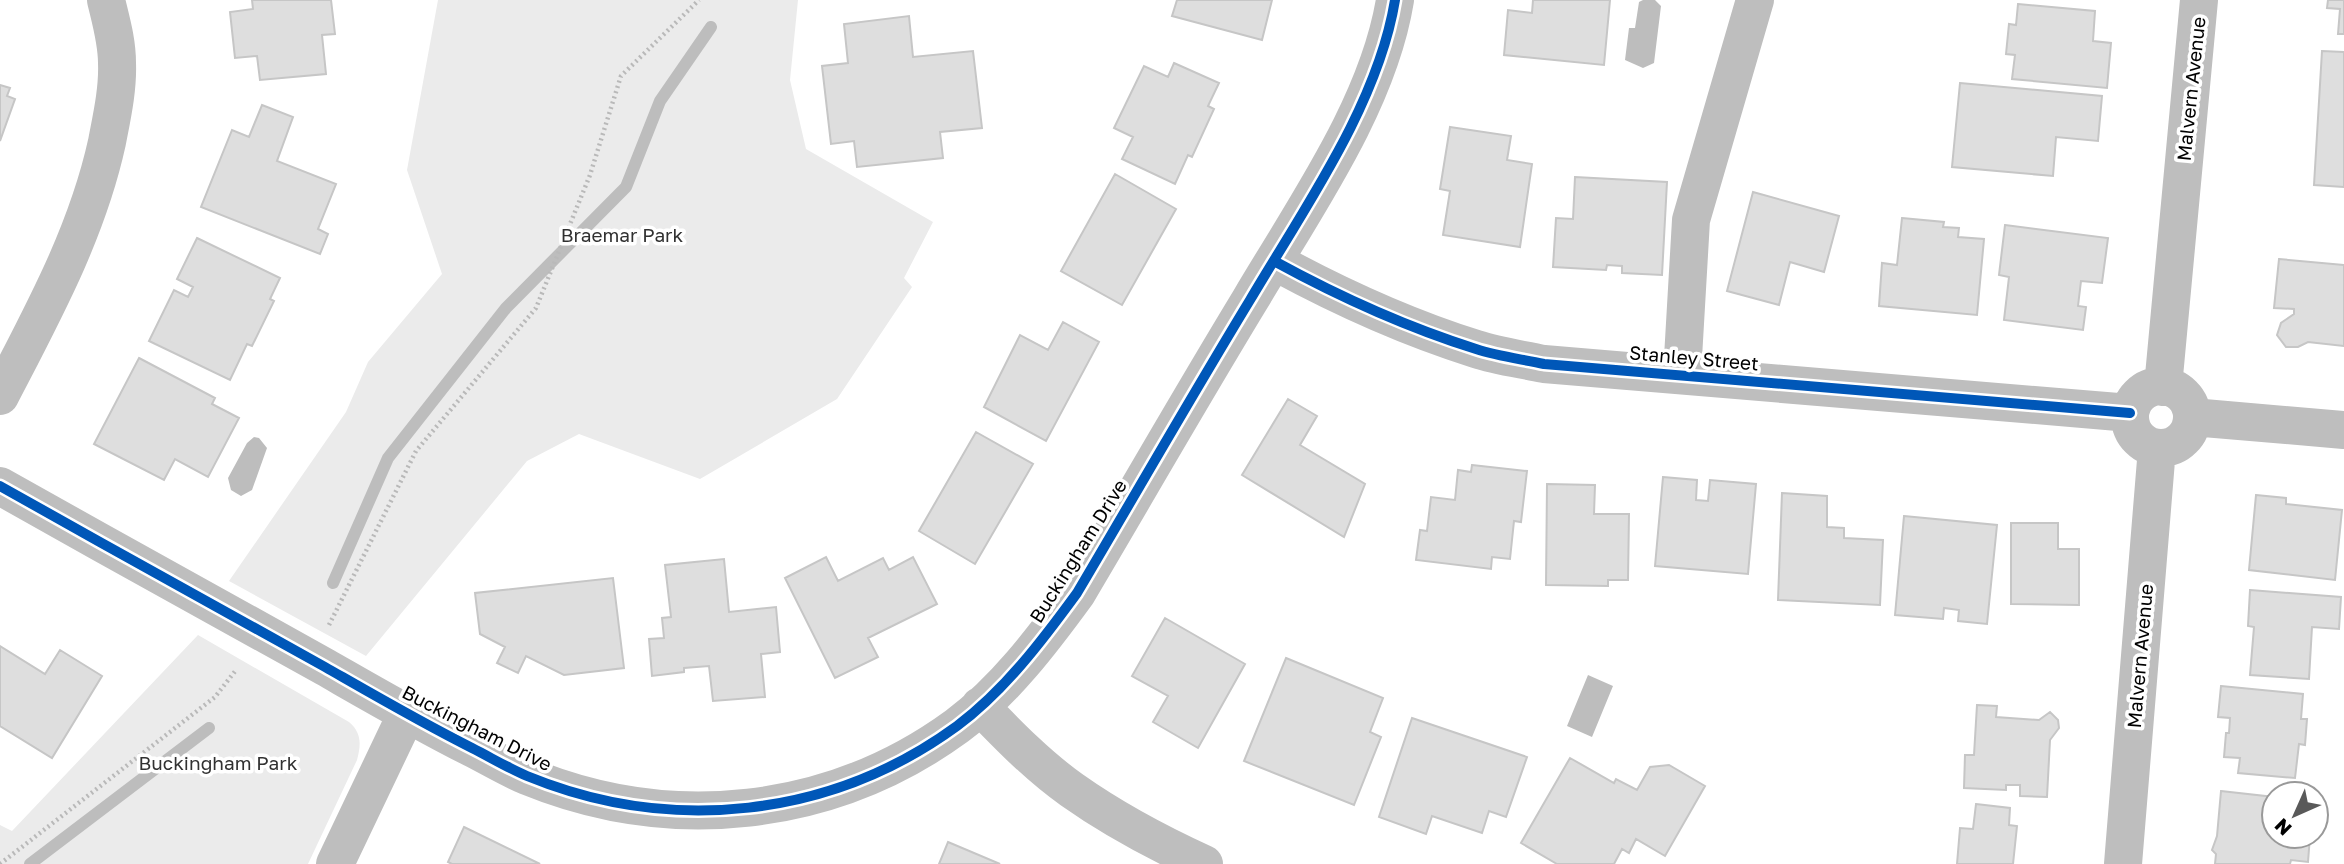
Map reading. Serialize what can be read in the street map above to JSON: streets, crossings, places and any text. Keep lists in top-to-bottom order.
{
  "streets": {
    "street": ["Malvern Avenue", "Stanley Street", "Buckingham Drive"]
  },
  "crossings": [
    ["Malvern Avenue", "Stanley Street"],
    ["Stanley Street", "Buckingham Drive"]
  ],
  "parks": ["Braemar Park", "Buckingham Park"],
  "north": "bottom left"
}
